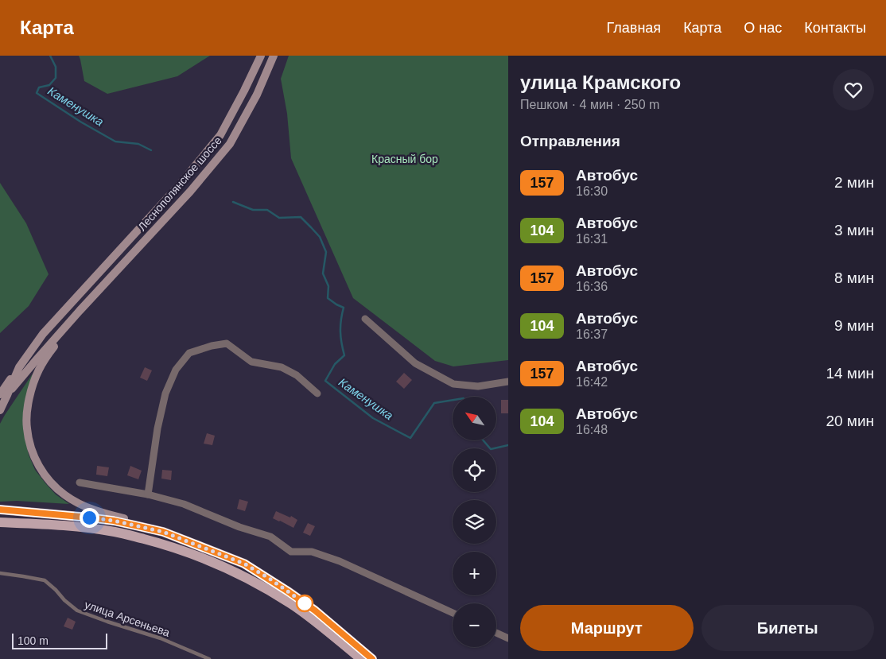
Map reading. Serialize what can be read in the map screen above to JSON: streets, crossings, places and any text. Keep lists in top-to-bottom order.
{
  "streets": {
    "main road": ["Леснополянское шоссе"],
    "lane": ["улица Арсеньева"]
  },
  "water": ["Каменушка"],
  "parks": ["Красный бор"],
  "lines": ["bus line 157"],
  "scale_bar": "100 m",
  "north": "top left",
  "page": {
    "header": "Карта",
    "nav": [
      "Главная",
      "Карта",
      "О нас",
      "Контакты"
    ],
    "heading": [
      ["улица Крамского", "Пешком · 4 мин · 250 m"],
      "Отправления"
    ],
    "list": [
      {
        "mark": "157",
        "name": "Автобус",
        "note": "16:30",
        "value": "2 мин"
      },
      {
        "mark": "104",
        "name": "Автобус",
        "note": "16:31",
        "value": "3 мин"
      },
      {
        "mark": "157",
        "name": "Автобус",
        "note": "16:36",
        "value": "8 мин"
      },
      {
        "mark": "104",
        "name": "Автобус",
        "note": "16:37",
        "value": "9 мин"
      },
      {
        "mark": "157",
        "name": "Автобус",
        "note": "16:42",
        "value": "14 мин"
      },
      {
        "mark": "104",
        "name": "Автобус",
        "note": "16:48",
        "value": "20 мин"
      }
    ],
    "map_buttons": ["+", "−"],
    "buttons": ["Маршрут", "Билеты"],
    "scale": "100 m"
  }
}
